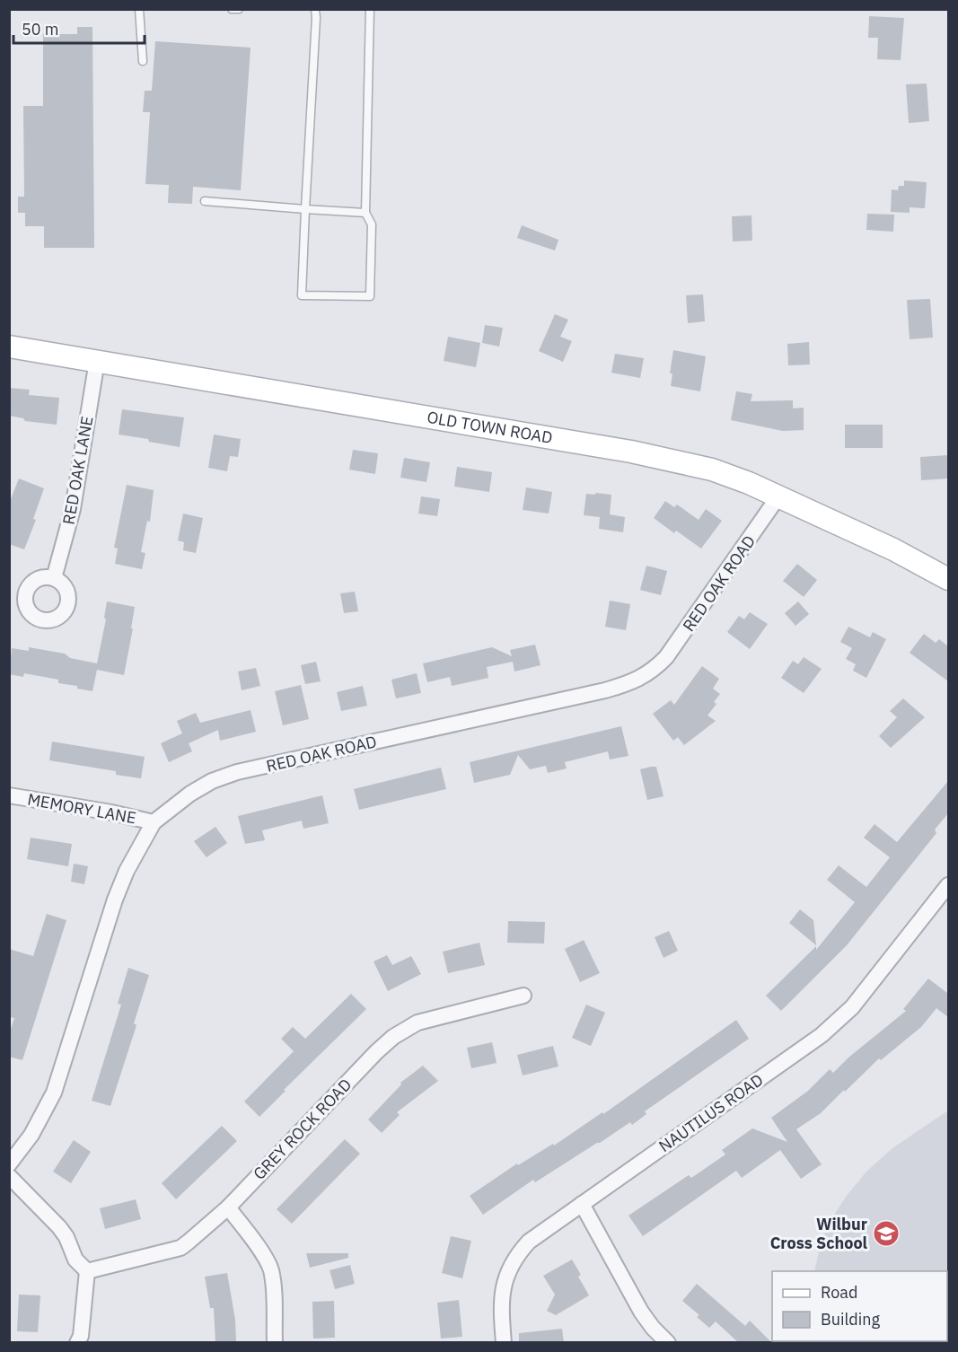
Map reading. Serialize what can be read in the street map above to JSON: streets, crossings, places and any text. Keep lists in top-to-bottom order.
{
  "streets": {
    "main road": ["OLD TOWN ROAD"],
    "street": [
      "RED OAK LANE",
      "RED OAK ROAD",
      "MEMORY LANE",
      "NAUTILUS ROAD",
      "GREY ROCK ROAD"
    ]
  },
  "crossings": [
    ["OLD TOWN ROAD", "RED OAK LANE"],
    ["OLD TOWN ROAD", "RED OAK ROAD"],
    ["RED OAK ROAD", "MEMORY LANE"]
  ],
  "places": {
    "school or university": ["Wilbur Cross School"]
  },
  "legend": ["Road", "Building"],
  "scale_bar": "50 m"
}
